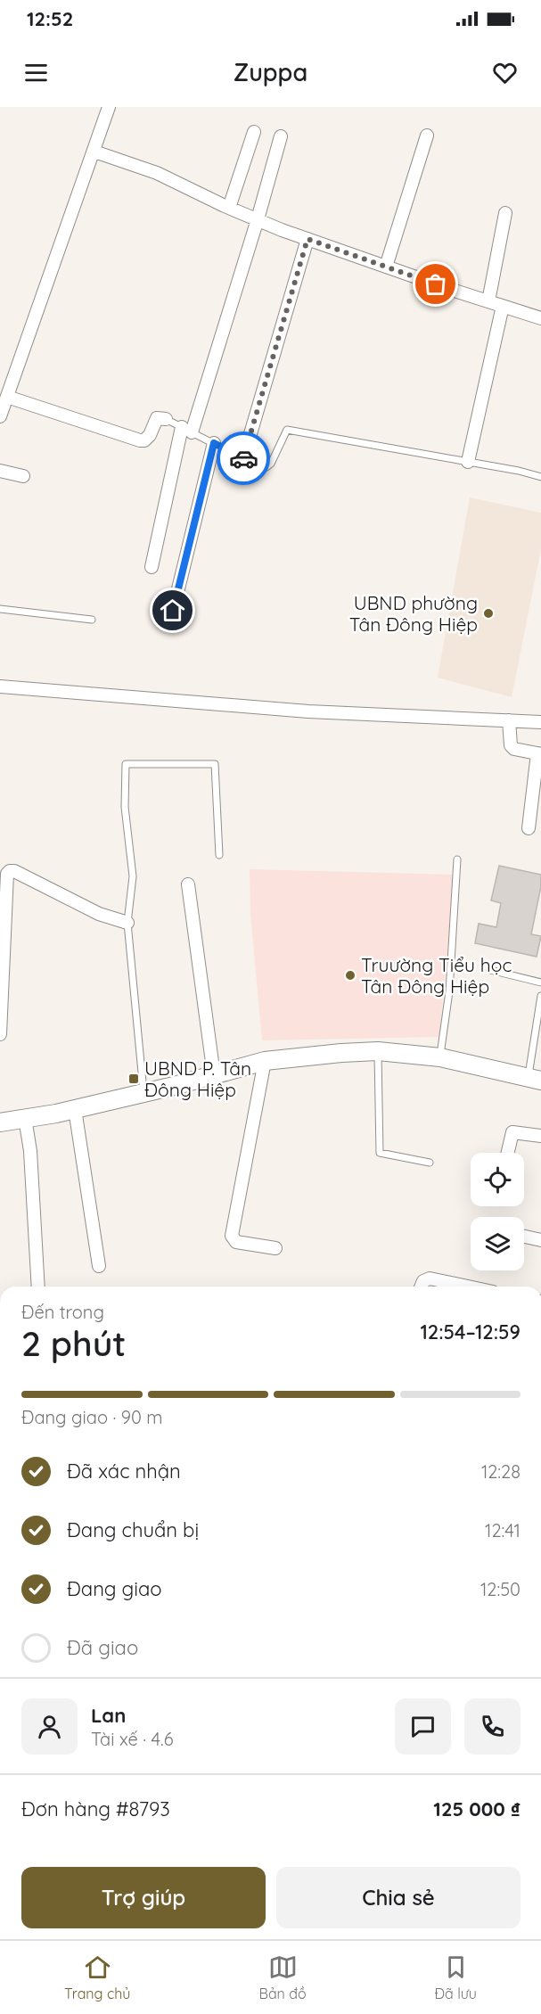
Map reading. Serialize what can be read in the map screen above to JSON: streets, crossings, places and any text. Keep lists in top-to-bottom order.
{
  "places": {
    "other": ["UBND phường Tân Đông Hiệp", "Truường Tiểu học Tân Đông Hiệp"],
    "transit": ["UBND P. Tân Đông Hiệp"]
  },
  "page": {
    "status": "12:52",
    "header": "Zuppa",
    "heading": ["2 phút", "Đến trong", "12:54–12:59"],
    "panel": [
      "Lan",
      "Tài xế · 4.6",
      "Đơn hàng #8793",
      "125 000 ₫"
    ],
    "bar": "Đang giao · 90 m",
    "list": [
      ["Đã xác nhận", "12:28"],
      ["Đang chuẩn bị", "12:41"],
      ["Đang giao", "12:50"],
      "Đã giao"
    ],
    "buttons": ["Trợ giúp", "Chia sẻ"],
    "tabs": ["Trang chủ", "Bản đồ", "Đã lưu"]
  }
}
